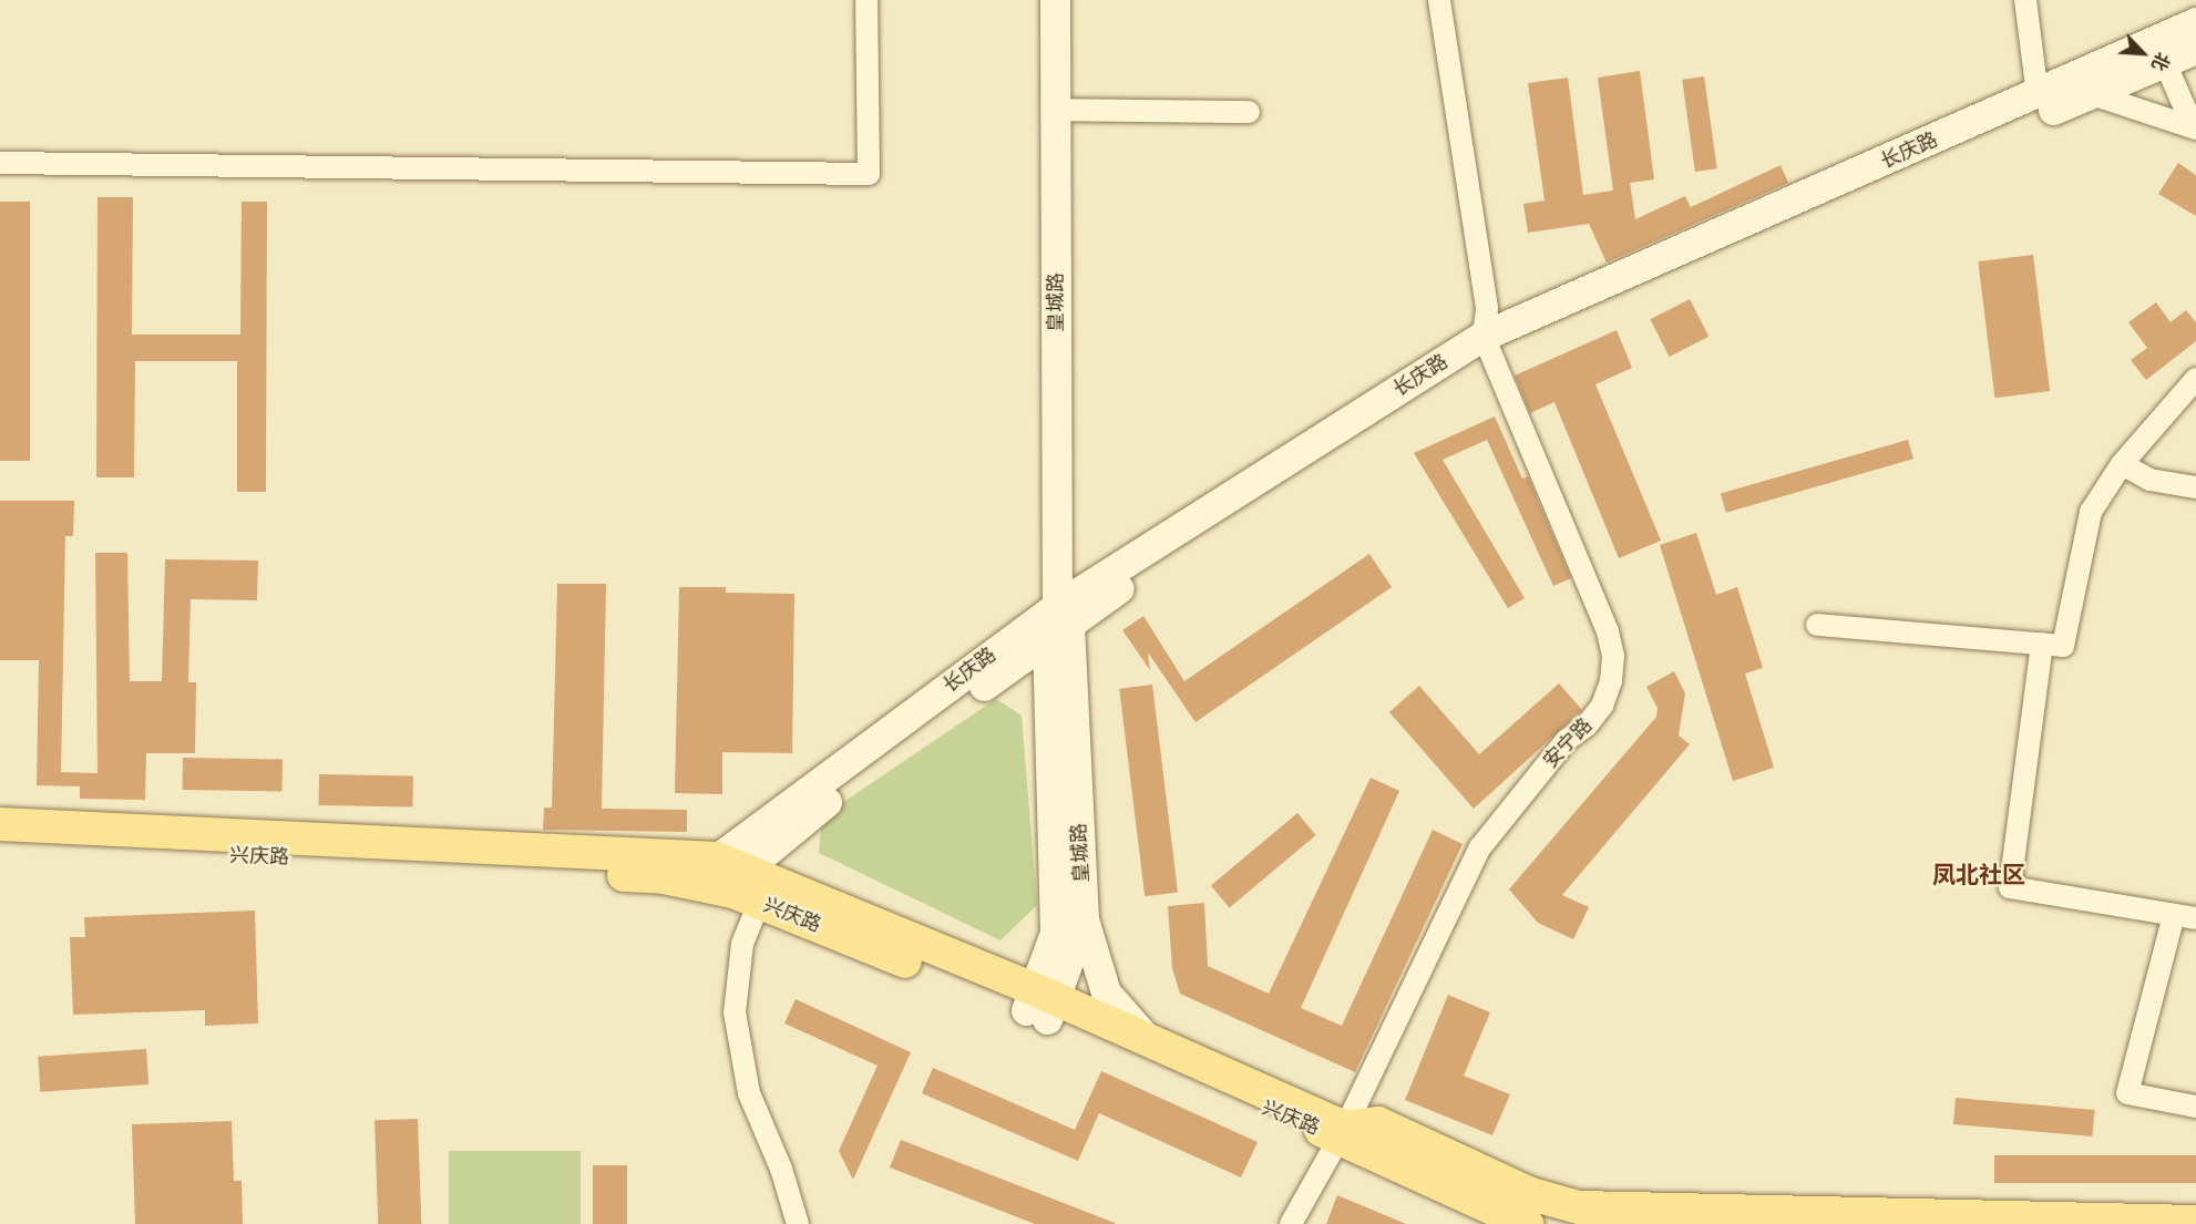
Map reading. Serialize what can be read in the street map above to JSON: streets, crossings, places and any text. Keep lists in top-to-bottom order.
{
  "streets": {
    "main road": ["长庆路", "皇城路", "兴庆路"],
    "street": ["安宁路"]
  },
  "crossings": [
    ["长庆路", "皇城路"],
    ["长庆路", "安宁路"],
    ["长庆路", "兴庆路"],
    ["皇城路", "兴庆路"],
    ["安宁路", "兴庆路"]
  ],
  "districts": ["凤北社区"],
  "north": "bottom right"
}
